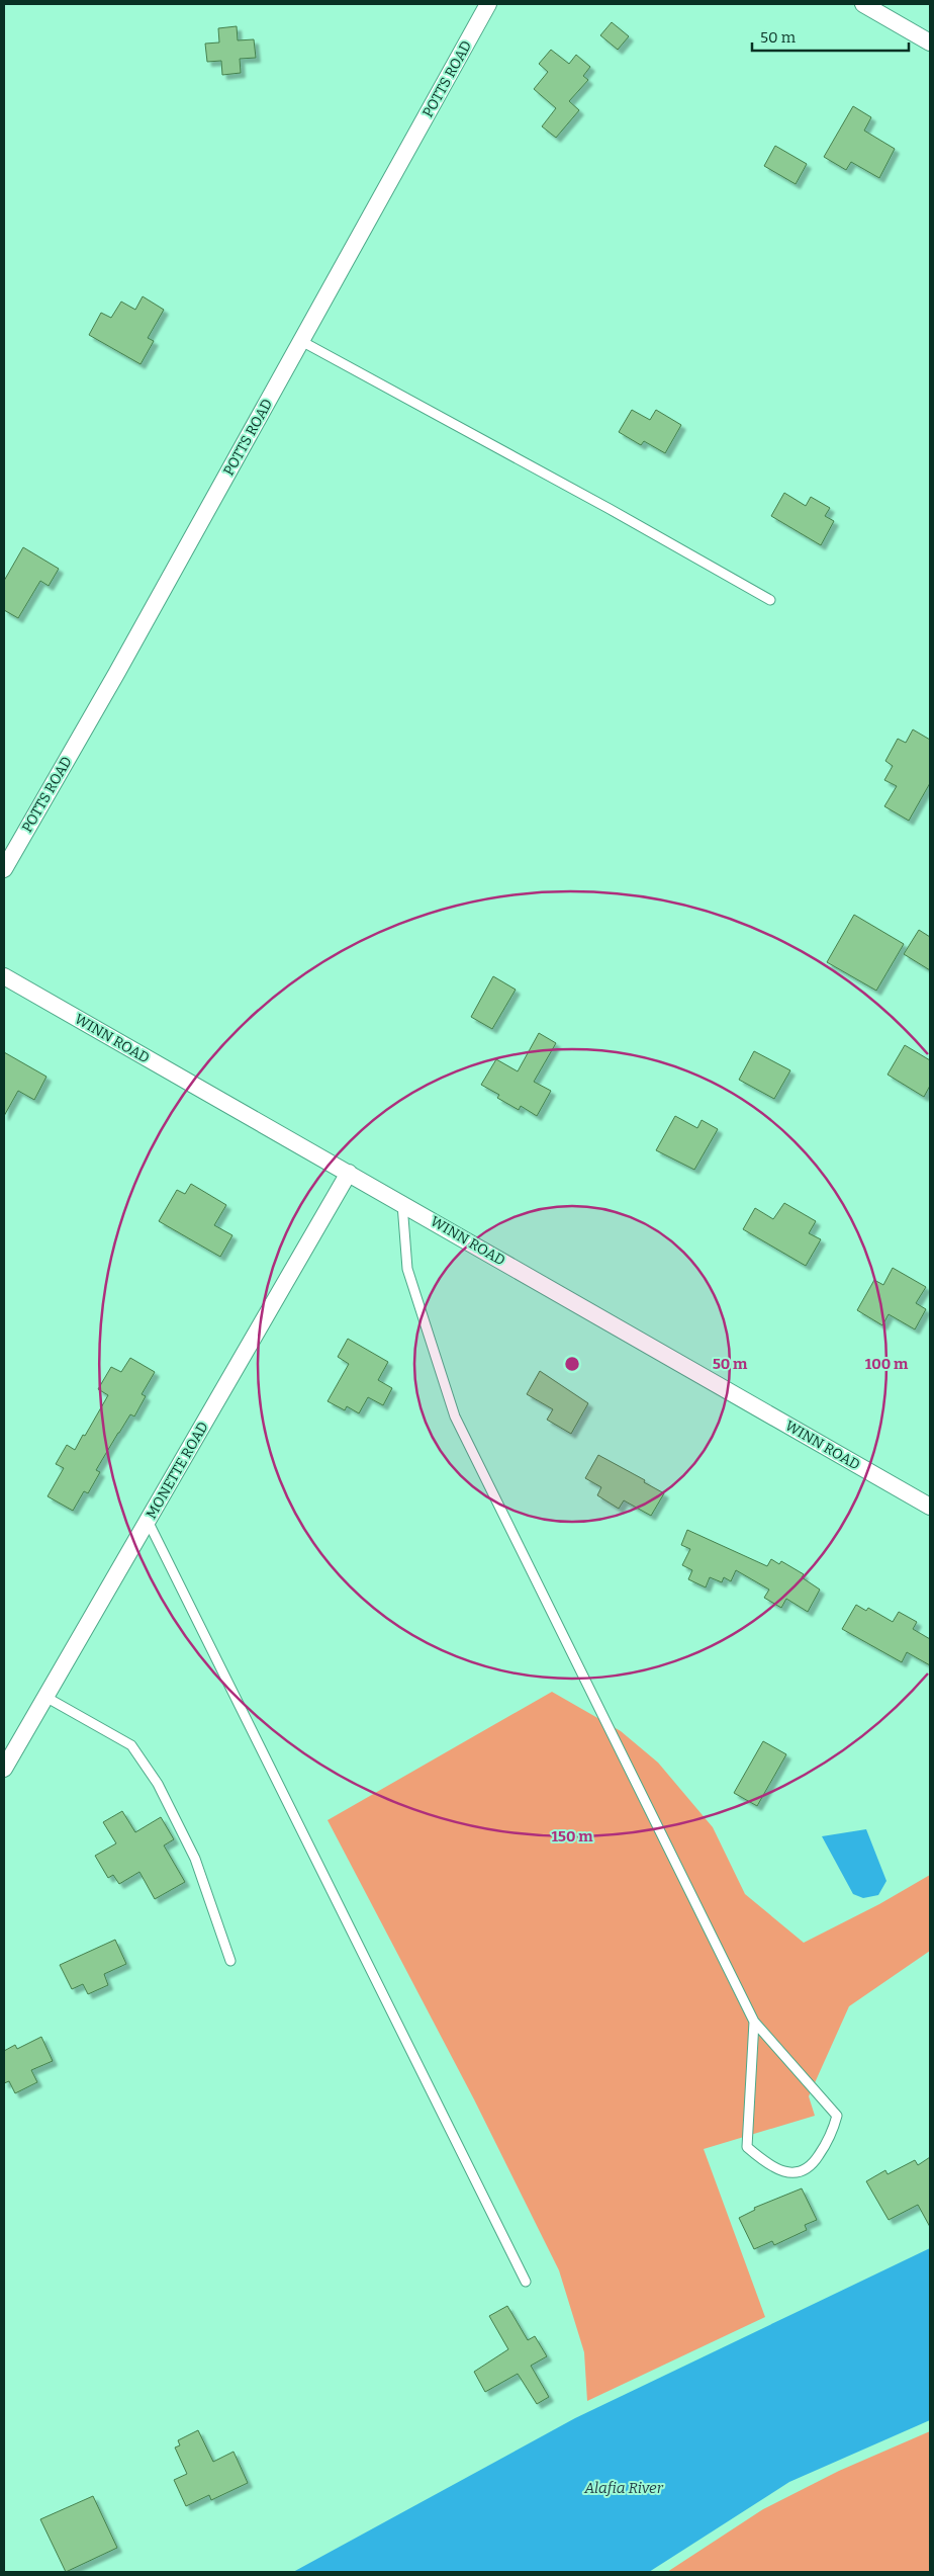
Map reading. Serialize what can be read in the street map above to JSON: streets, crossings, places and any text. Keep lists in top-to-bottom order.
{
  "streets": {
    "street": ["POTTS ROAD", "WINN ROAD", "MONETTE ROAD"]
  },
  "crossings": [
    ["WINN ROAD", "MONETTE ROAD"]
  ],
  "water": ["Alafia River"],
  "scale_bar": "50 m",
  "rings": ["50 m", "100 m", "150 m"]
}
